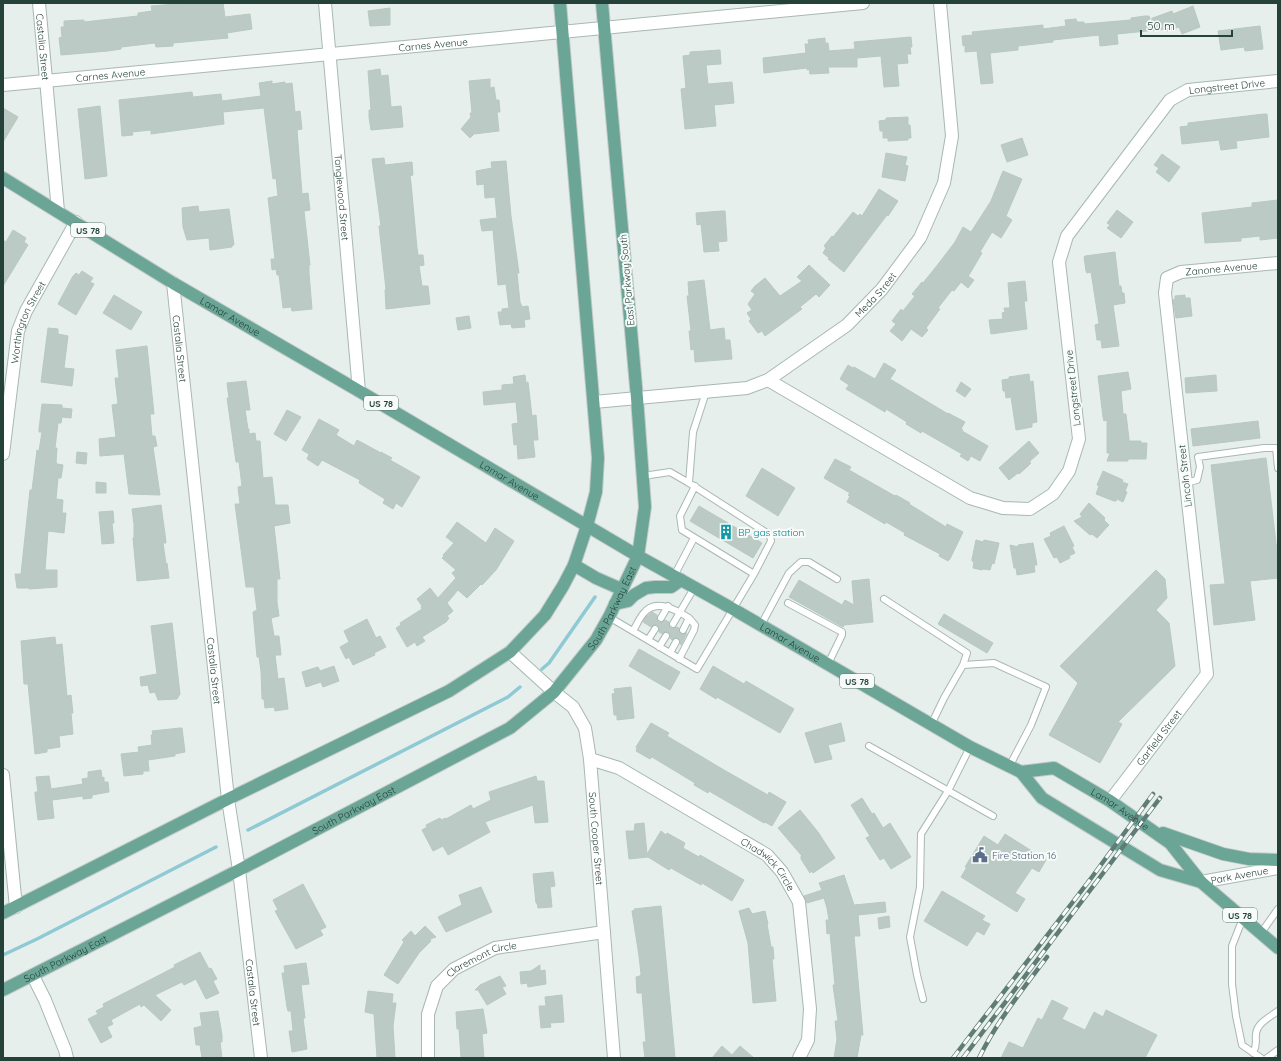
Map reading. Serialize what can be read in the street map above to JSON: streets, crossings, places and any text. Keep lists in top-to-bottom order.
{
  "streets": {
    "main road": [
      "US 78",
      "East Parkway South",
      "Lamar Avenue",
      "South Parkway East"
    ],
    "street": [
      "Carnes Avenue",
      "Castalia Street",
      "Longstreet Drive",
      "Tanglewood Street",
      "Zanone Avenue",
      "Meda Street",
      "Worthington Street",
      "Lincoln Street",
      "Garfield Street",
      "South Cooper Street",
      "Chadwick Circle",
      "Park Avenue",
      "Claremont Circle"
    ]
  },
  "crossings": [
    ["Carnes Avenue", "Castalia Street"],
    ["Carnes Avenue", "Tanglewood Street"],
    ["Carnes Avenue", "East Parkway South"],
    ["Castalia Street", "Lamar Avenue"],
    ["Castalia Street", "South Parkway East"],
    ["Longstreet Drive", "Meda Street"],
    ["Tanglewood Street", "Lamar Avenue"],
    ["Zanone Avenue", "Lincoln Street"],
    ["East Parkway South", "Meda Street"],
    ["East Parkway South", "Lamar Avenue"],
    ["East Parkway South", "South Parkway East"],
    ["Lamar Avenue", "Worthington Street"],
    ["Lamar Avenue", "South Parkway East"],
    ["Lamar Avenue", "Garfield Street"],
    ["Lamar Avenue", "Park Avenue"],
    ["Lincoln Street", "Garfield Street"],
    ["South Parkway East", "South Cooper Street"],
    ["South Cooper Street", "Chadwick Circle"],
    ["South Cooper Street", "Claremont Circle"]
  ],
  "places": {
    "building": ["BP gas station"],
    "public building": ["Fire Station 16"]
  },
  "scale_bar": "50 m"
}
